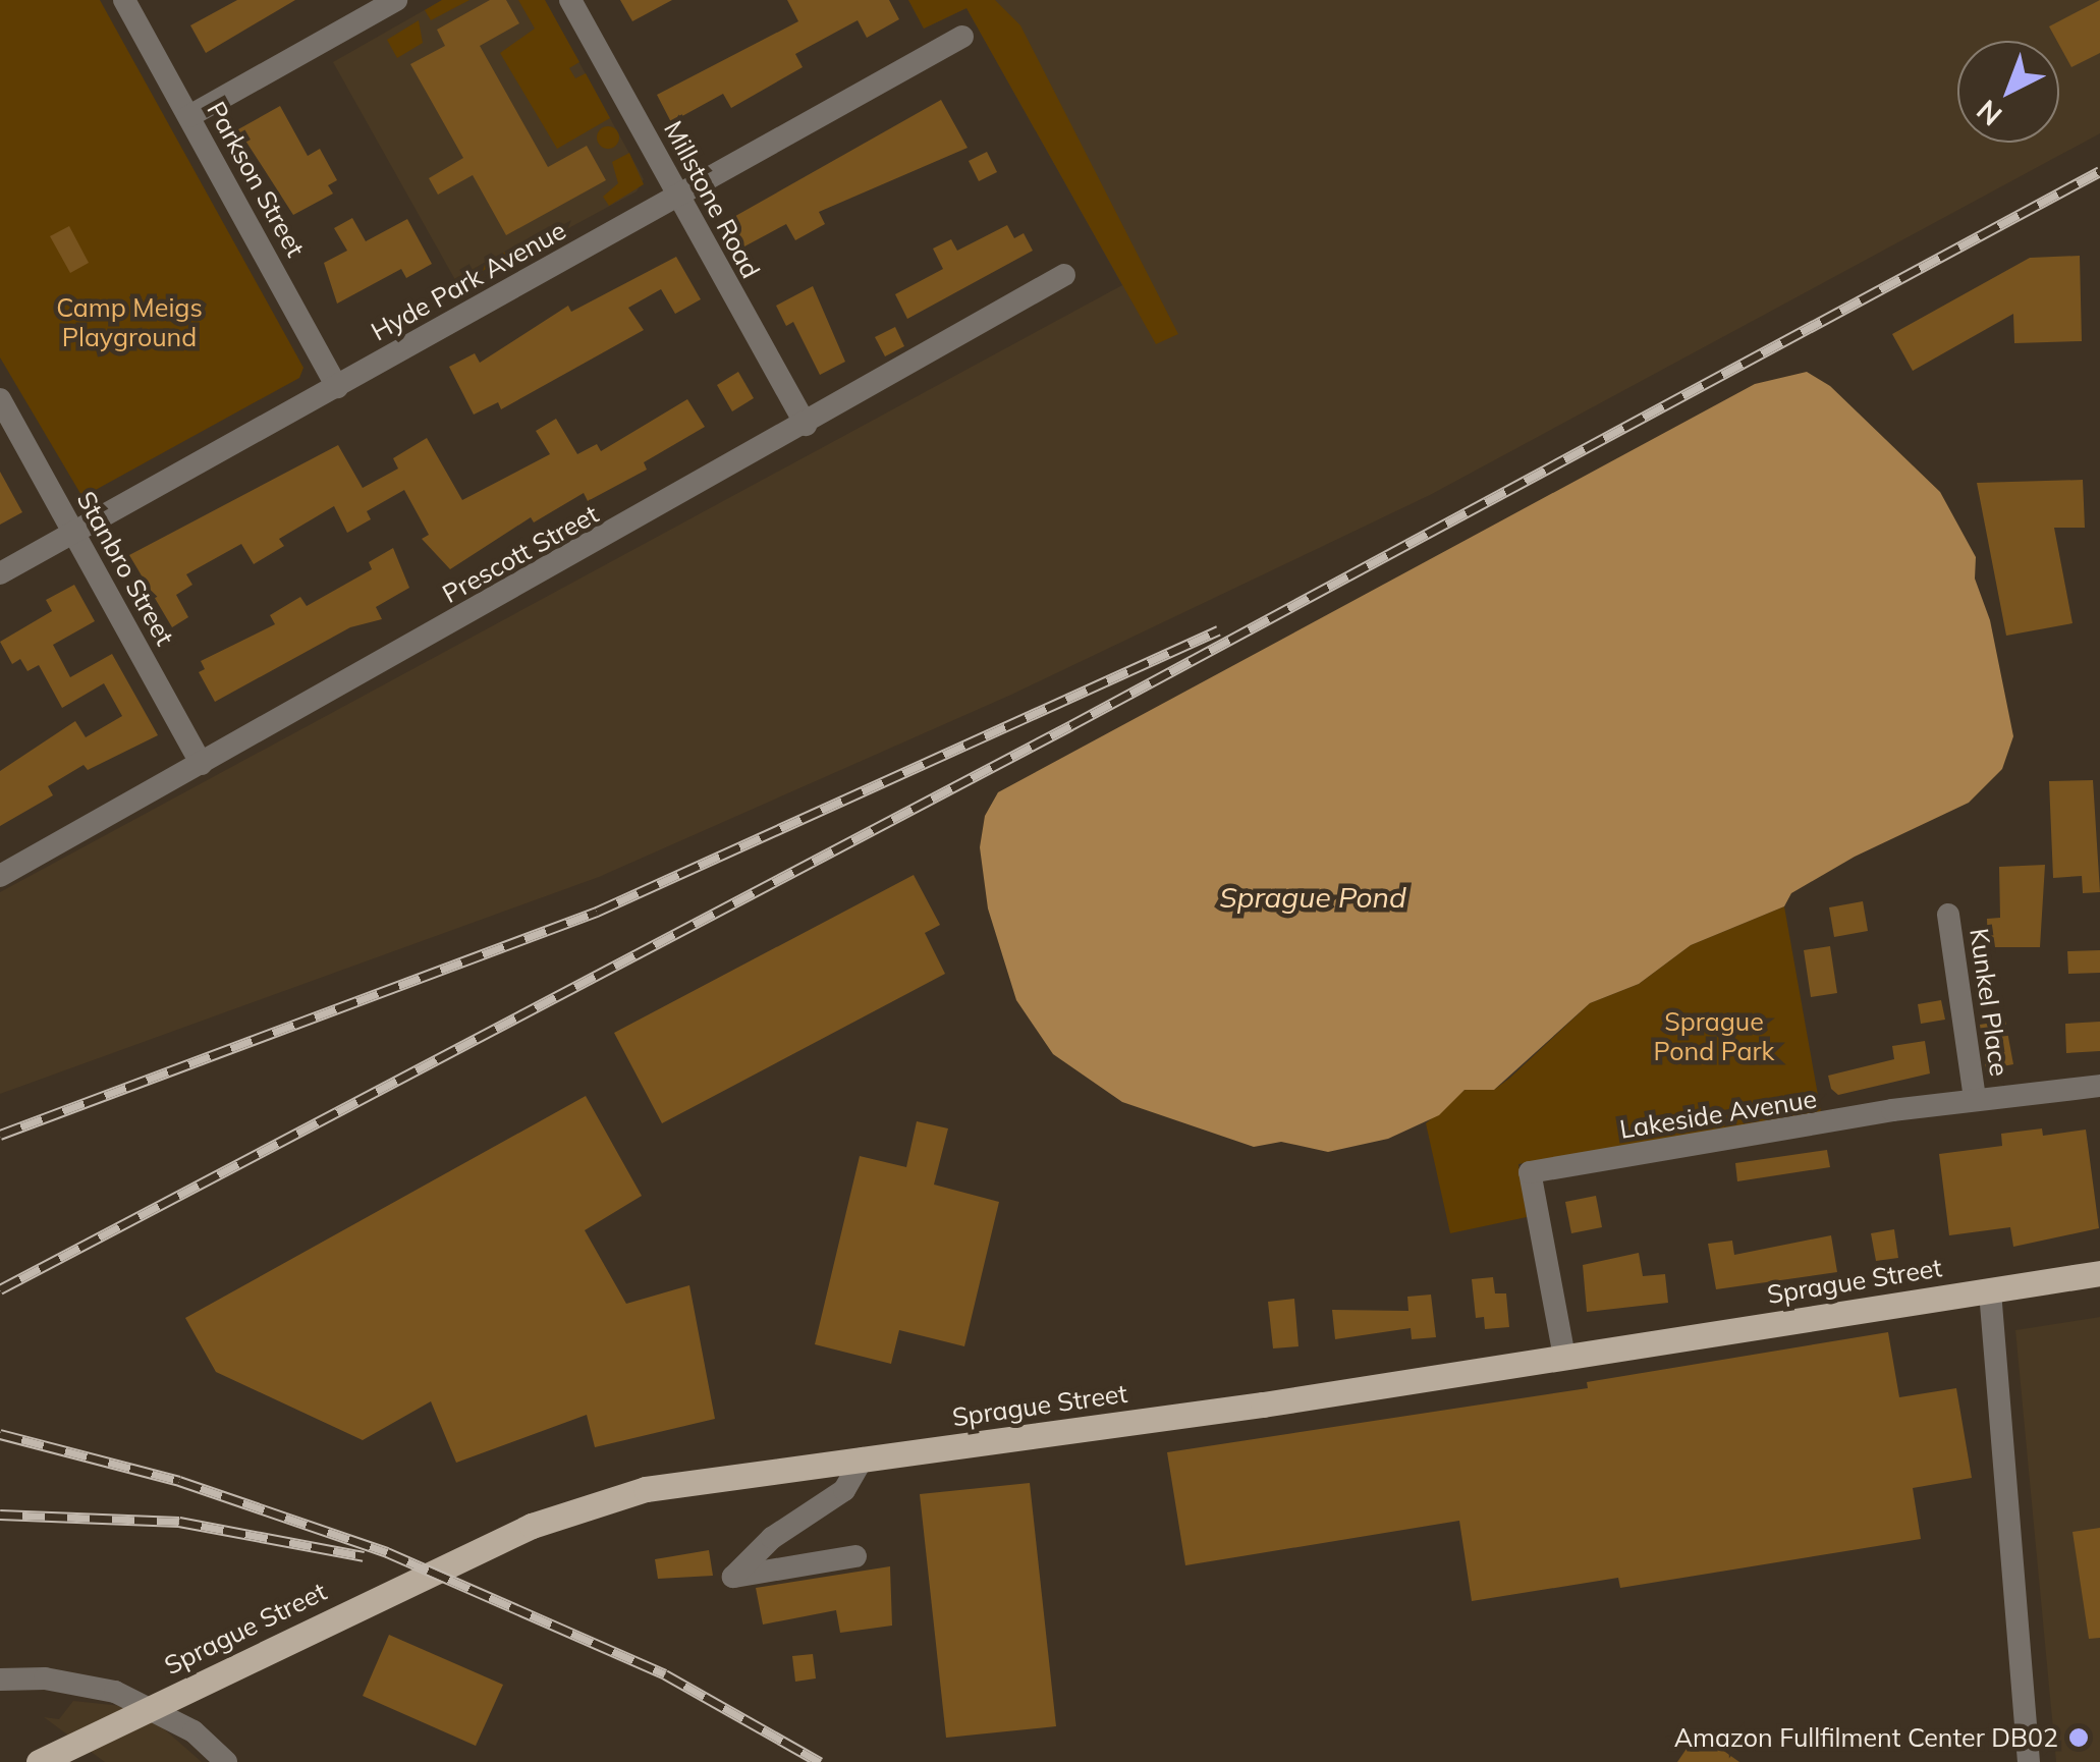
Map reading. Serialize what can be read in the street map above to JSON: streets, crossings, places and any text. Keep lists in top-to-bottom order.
{
  "streets": {
    "main road": ["Sprague Street"],
    "street": [
      "Parkson Street",
      "Millstone Road",
      "Hyde Park Avenue",
      "Prescott Street",
      "Stanbro Street",
      "Kunkel Place",
      "Lakeside Avenue"
    ]
  },
  "crossings": [
    ["Parkson Street", "Hyde Park Avenue"],
    ["Millstone Road", "Hyde Park Avenue"],
    ["Millstone Road", "Prescott Street"],
    ["Hyde Park Avenue", "Stanbro Street"],
    ["Prescott Street", "Stanbro Street"],
    ["Kunkel Place", "Lakeside Avenue"],
    ["Lakeside Avenue", "Sprague Street"]
  ],
  "water": ["Sprague Pond"],
  "parks": ["Camp Meigs Playground", "Sprague Pond Park"],
  "places": ["Amazon Fullfilment Center DB02"],
  "north": "bottom left"
}
